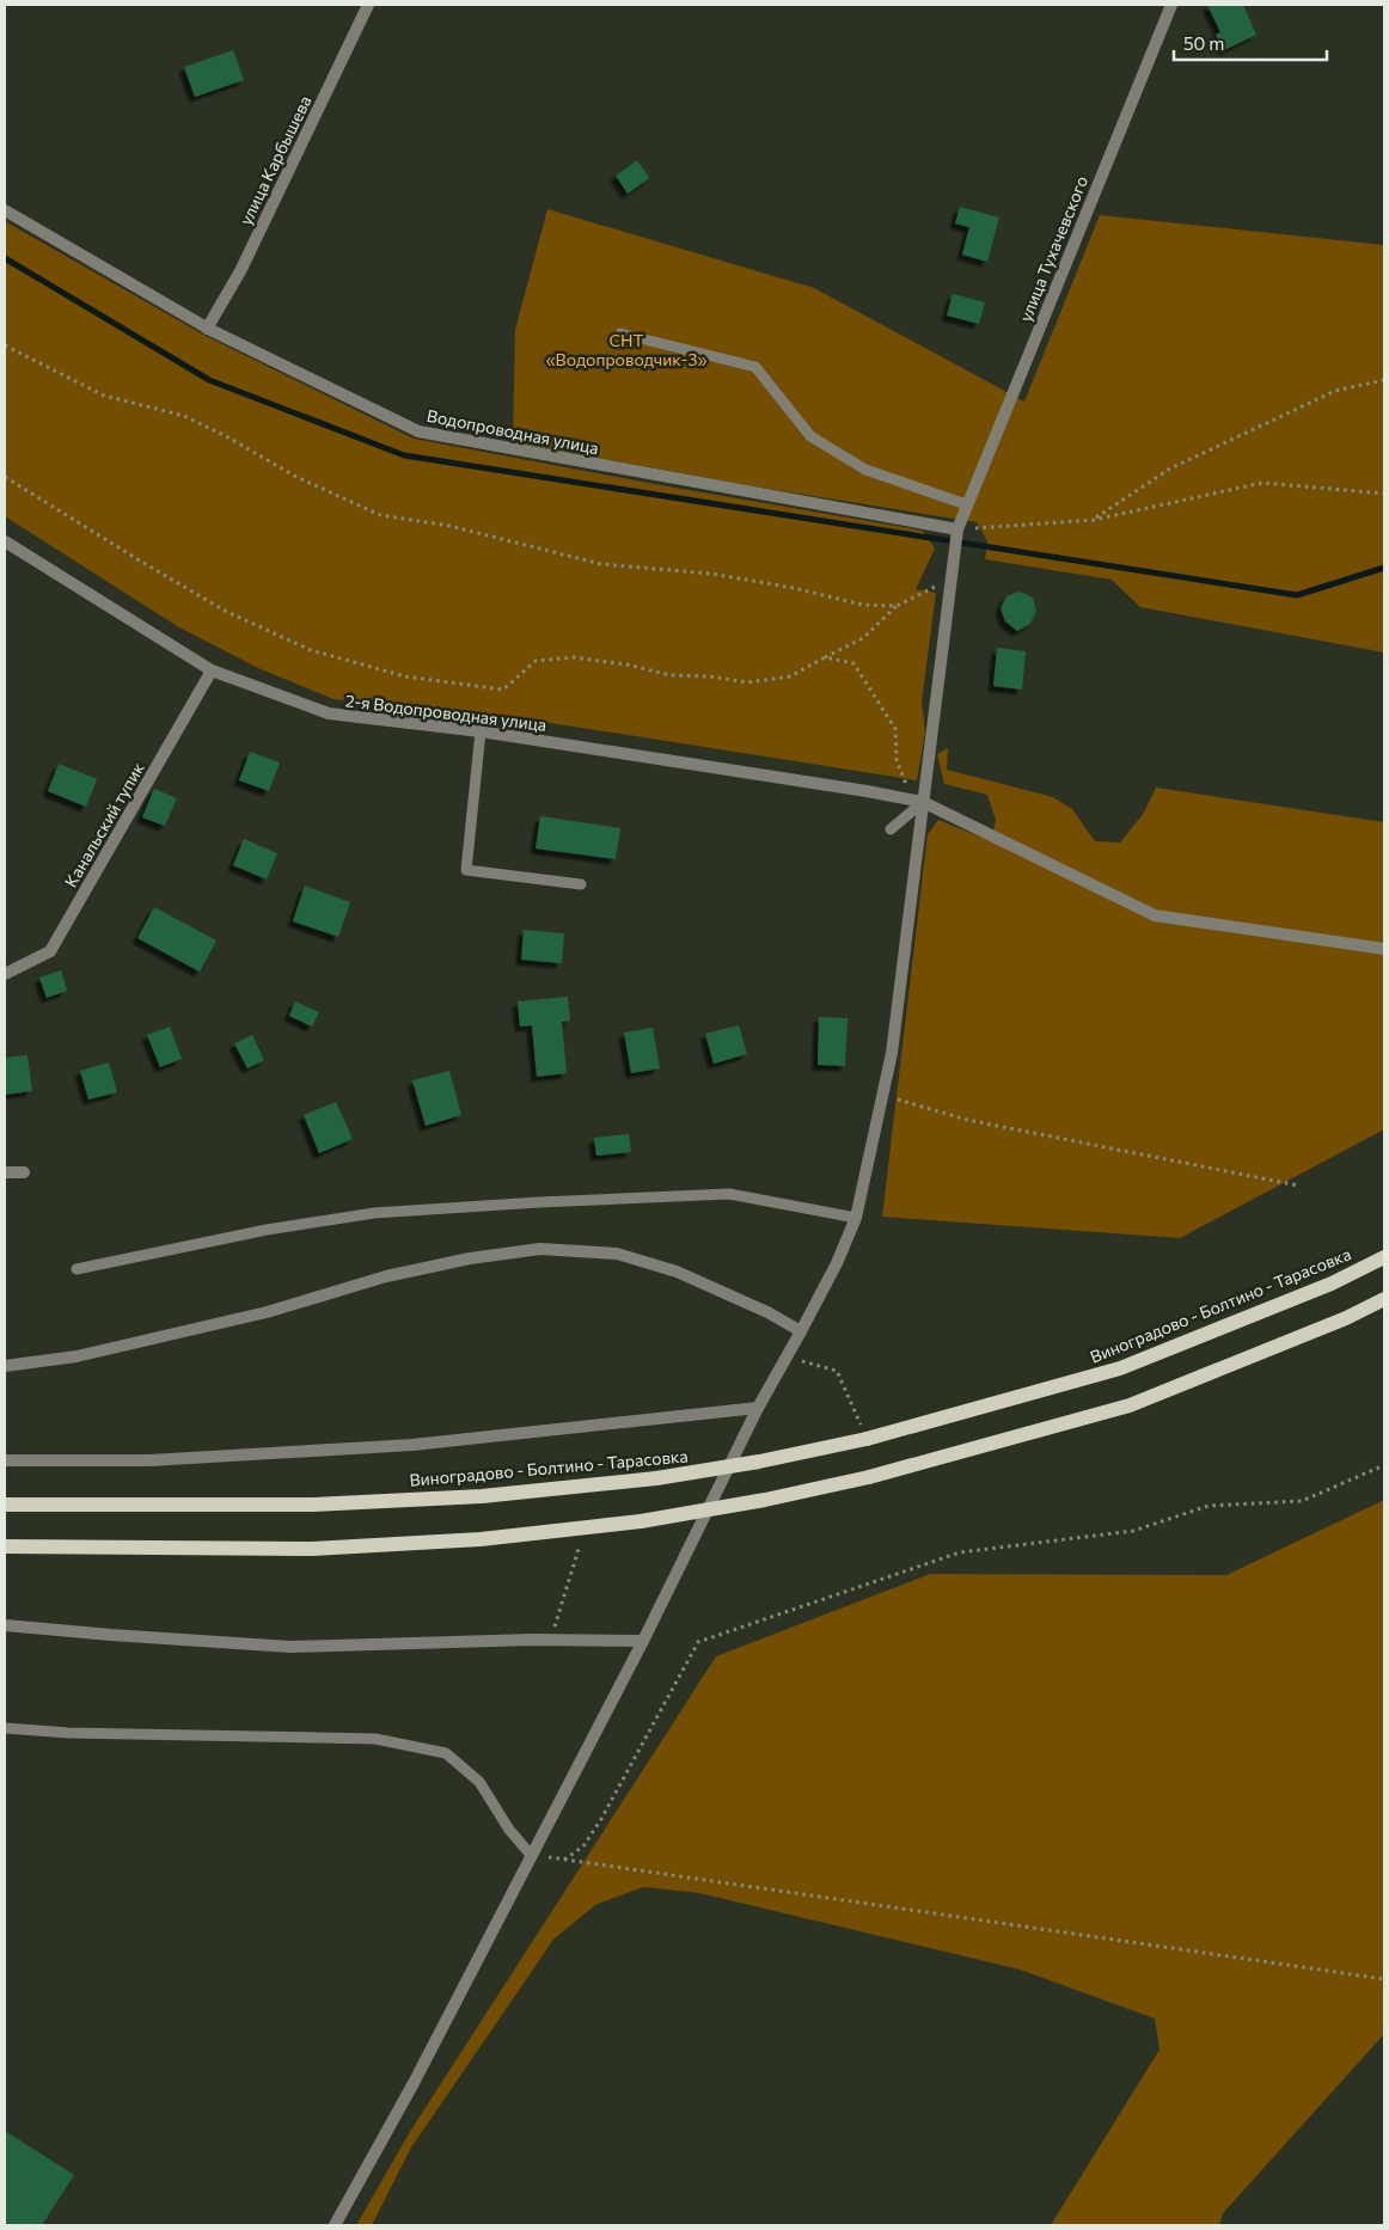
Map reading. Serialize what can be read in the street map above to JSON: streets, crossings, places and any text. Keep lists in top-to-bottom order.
{
  "streets": {
    "main road": ["Виноградово - Болтино - Тарасовка"],
    "street": [
      "улица Карбышева",
      "улица Тухачевского",
      "Водопроводная улица",
      "2-я Водопроводная улица",
      "Канальский тупик"
    ]
  },
  "crossings": [
    ["улица Карбышева", "Водопроводная улица"],
    ["улица Тухачевского", "Водопроводная улица"],
    ["улица Тухачевского", "2-я Водопроводная улица"],
    ["2-я Водопроводная улица", "Канальский тупик"]
  ],
  "parks": ["СНТ «Водопроводчик-3»"],
  "scale_bar": "50 m"
}
